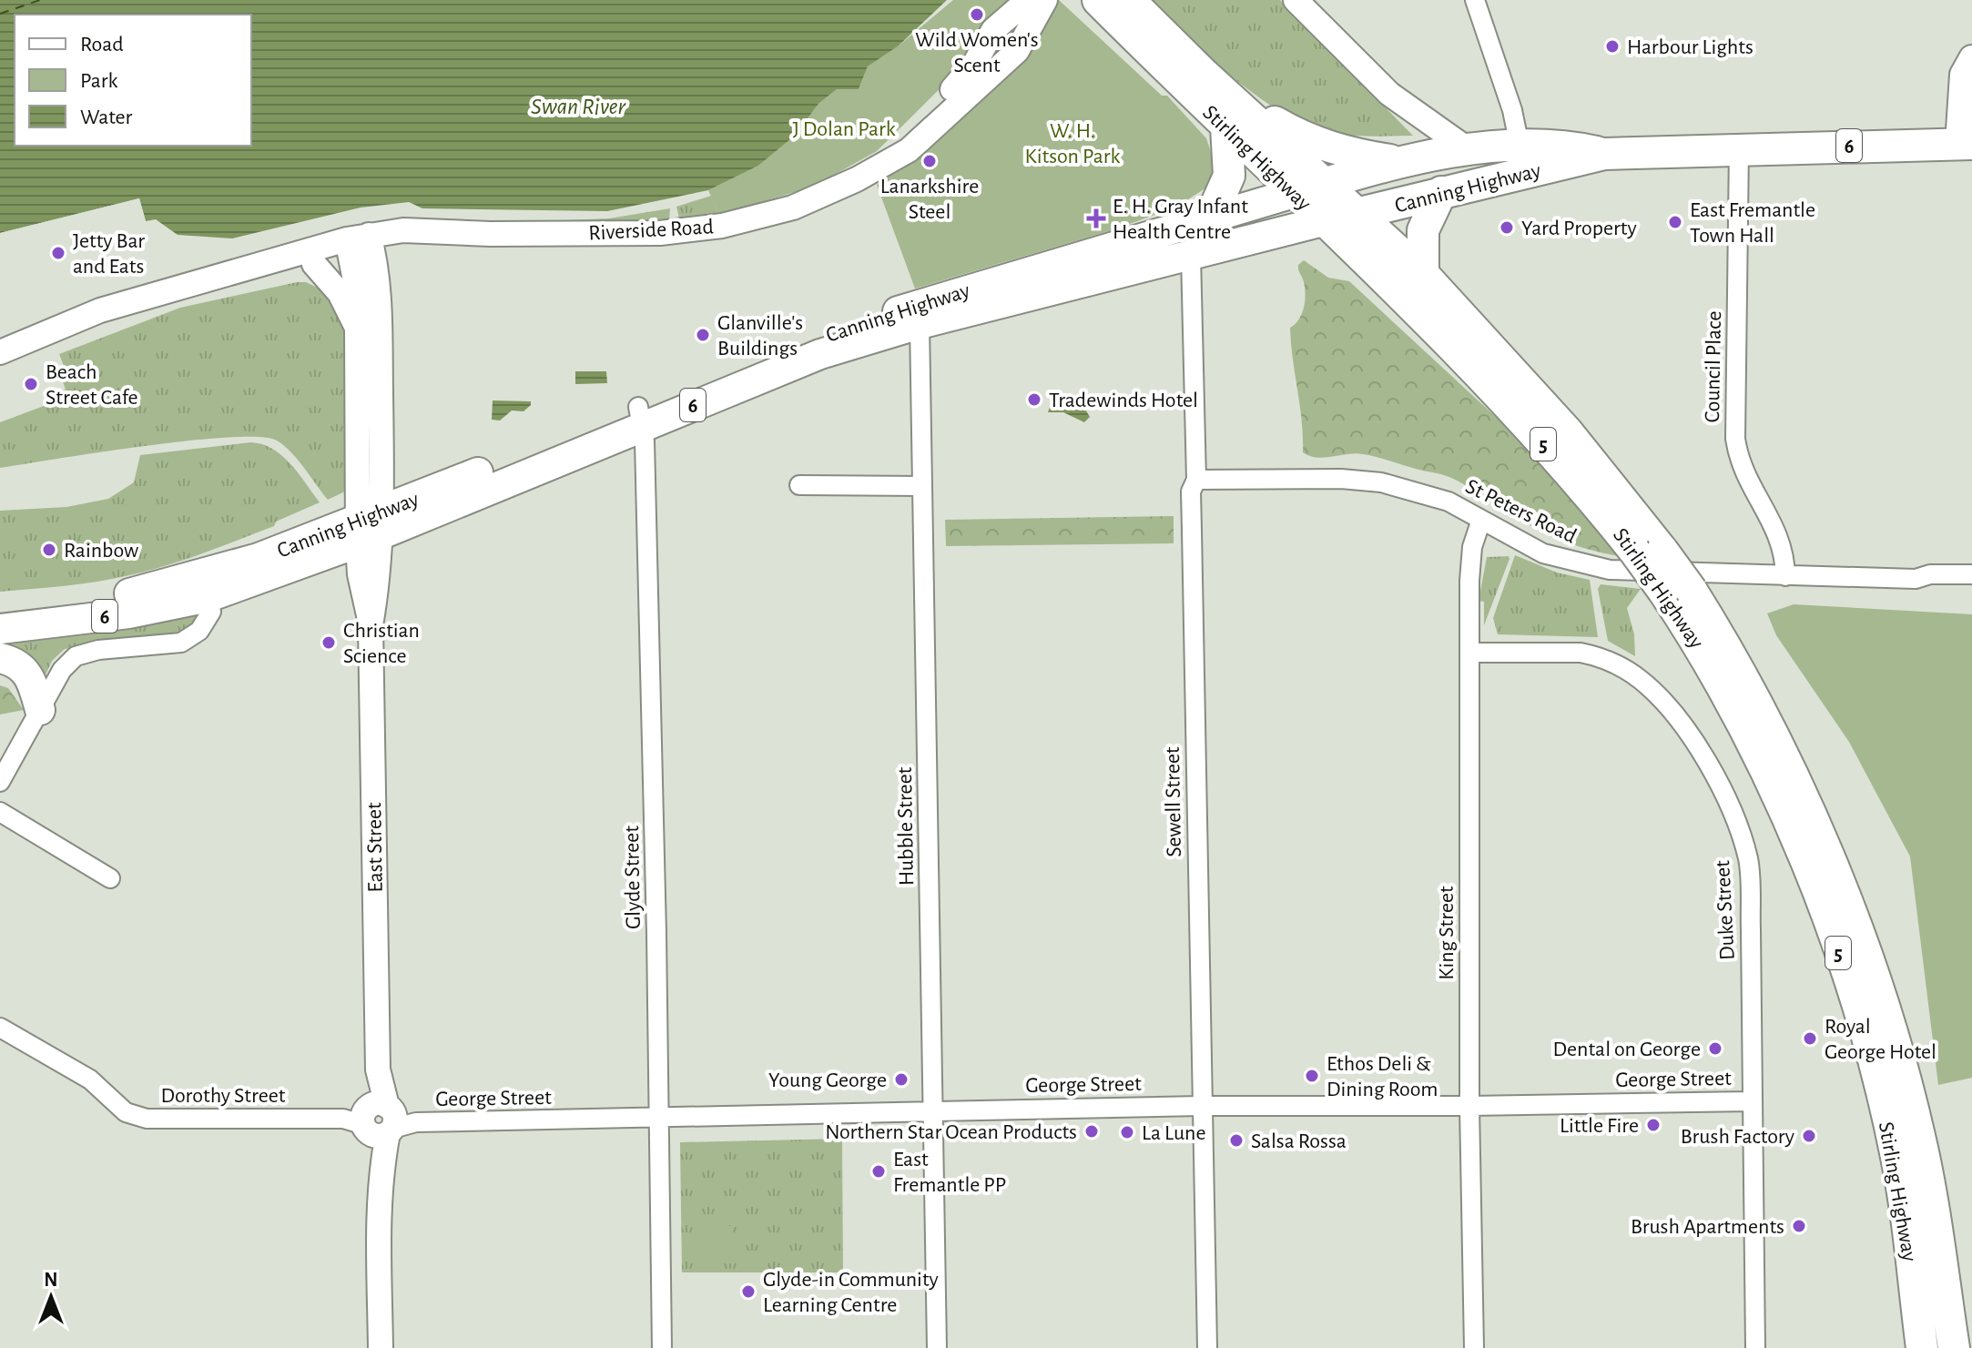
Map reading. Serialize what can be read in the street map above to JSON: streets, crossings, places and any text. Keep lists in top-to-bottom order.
{
  "streets": {
    "highway": [
      "6",
      "Stirling Highway",
      "Canning Highway",
      "5"
    ],
    "street": [
      "Riverside Road",
      "Council Place",
      "St Peters Road",
      "Sewell Street",
      "Hubble Street",
      "East Street",
      "Glyde Street",
      "Duke Street",
      "King Street",
      "George Street",
      "Dorothy Street"
    ]
  },
  "crossings": [
    ["Stirling Highway", "Canning Highway"],
    ["Canning Highway", "Council Place"],
    ["Canning Highway", "Sewell Street"],
    ["Canning Highway", "Hubble Street"],
    ["Canning Highway", "East Street"],
    ["Canning Highway", "Glyde Street"],
    ["Riverside Road", "East Street"],
    ["Council Place", "St Peters Road"],
    ["St Peters Road", "Sewell Street"],
    ["St Peters Road", "King Street"],
    ["Sewell Street", "George Street"],
    ["Hubble Street", "George Street"],
    ["East Street", "George Street"],
    ["East Street", "Dorothy Street"],
    ["Glyde Street", "George Street"],
    ["Duke Street", "King Street"],
    ["Duke Street", "George Street"],
    ["King Street", "George Street"],
    ["George Street", "Dorothy Street"]
  ],
  "water": ["Swan River"],
  "parks": ["J Dolan Park", "W. H. Kitson Park"],
  "places": {
    "other": [
      "Wild Women's Scent",
      "Harbour Lights",
      "Lanarkshire Steel",
      "East Fremantle Town Hall",
      "Yard Property",
      "Jetty Bar and Eats",
      "Glanville's Buildings",
      "Beach Street Cafe",
      "Tradewinds Hotel",
      "Rainbow",
      "Christian Science",
      "Royal George Hotel",
      "Dental on George",
      "Ethos Deli & Dining Room",
      "Young George",
      "Little Fire",
      "Northern Star Ocean Products",
      "La Lune",
      "Brush Factory",
      "Salsa Rossa",
      "East Fremantle PP",
      "Brush Apartments",
      "Glyde-in Community Learning Centre"
    ],
    "health": ["E. H. Gray Infant Health Centre"]
  },
  "legend": ["Road", "Park", "Water"],
  "north": "top"
}
